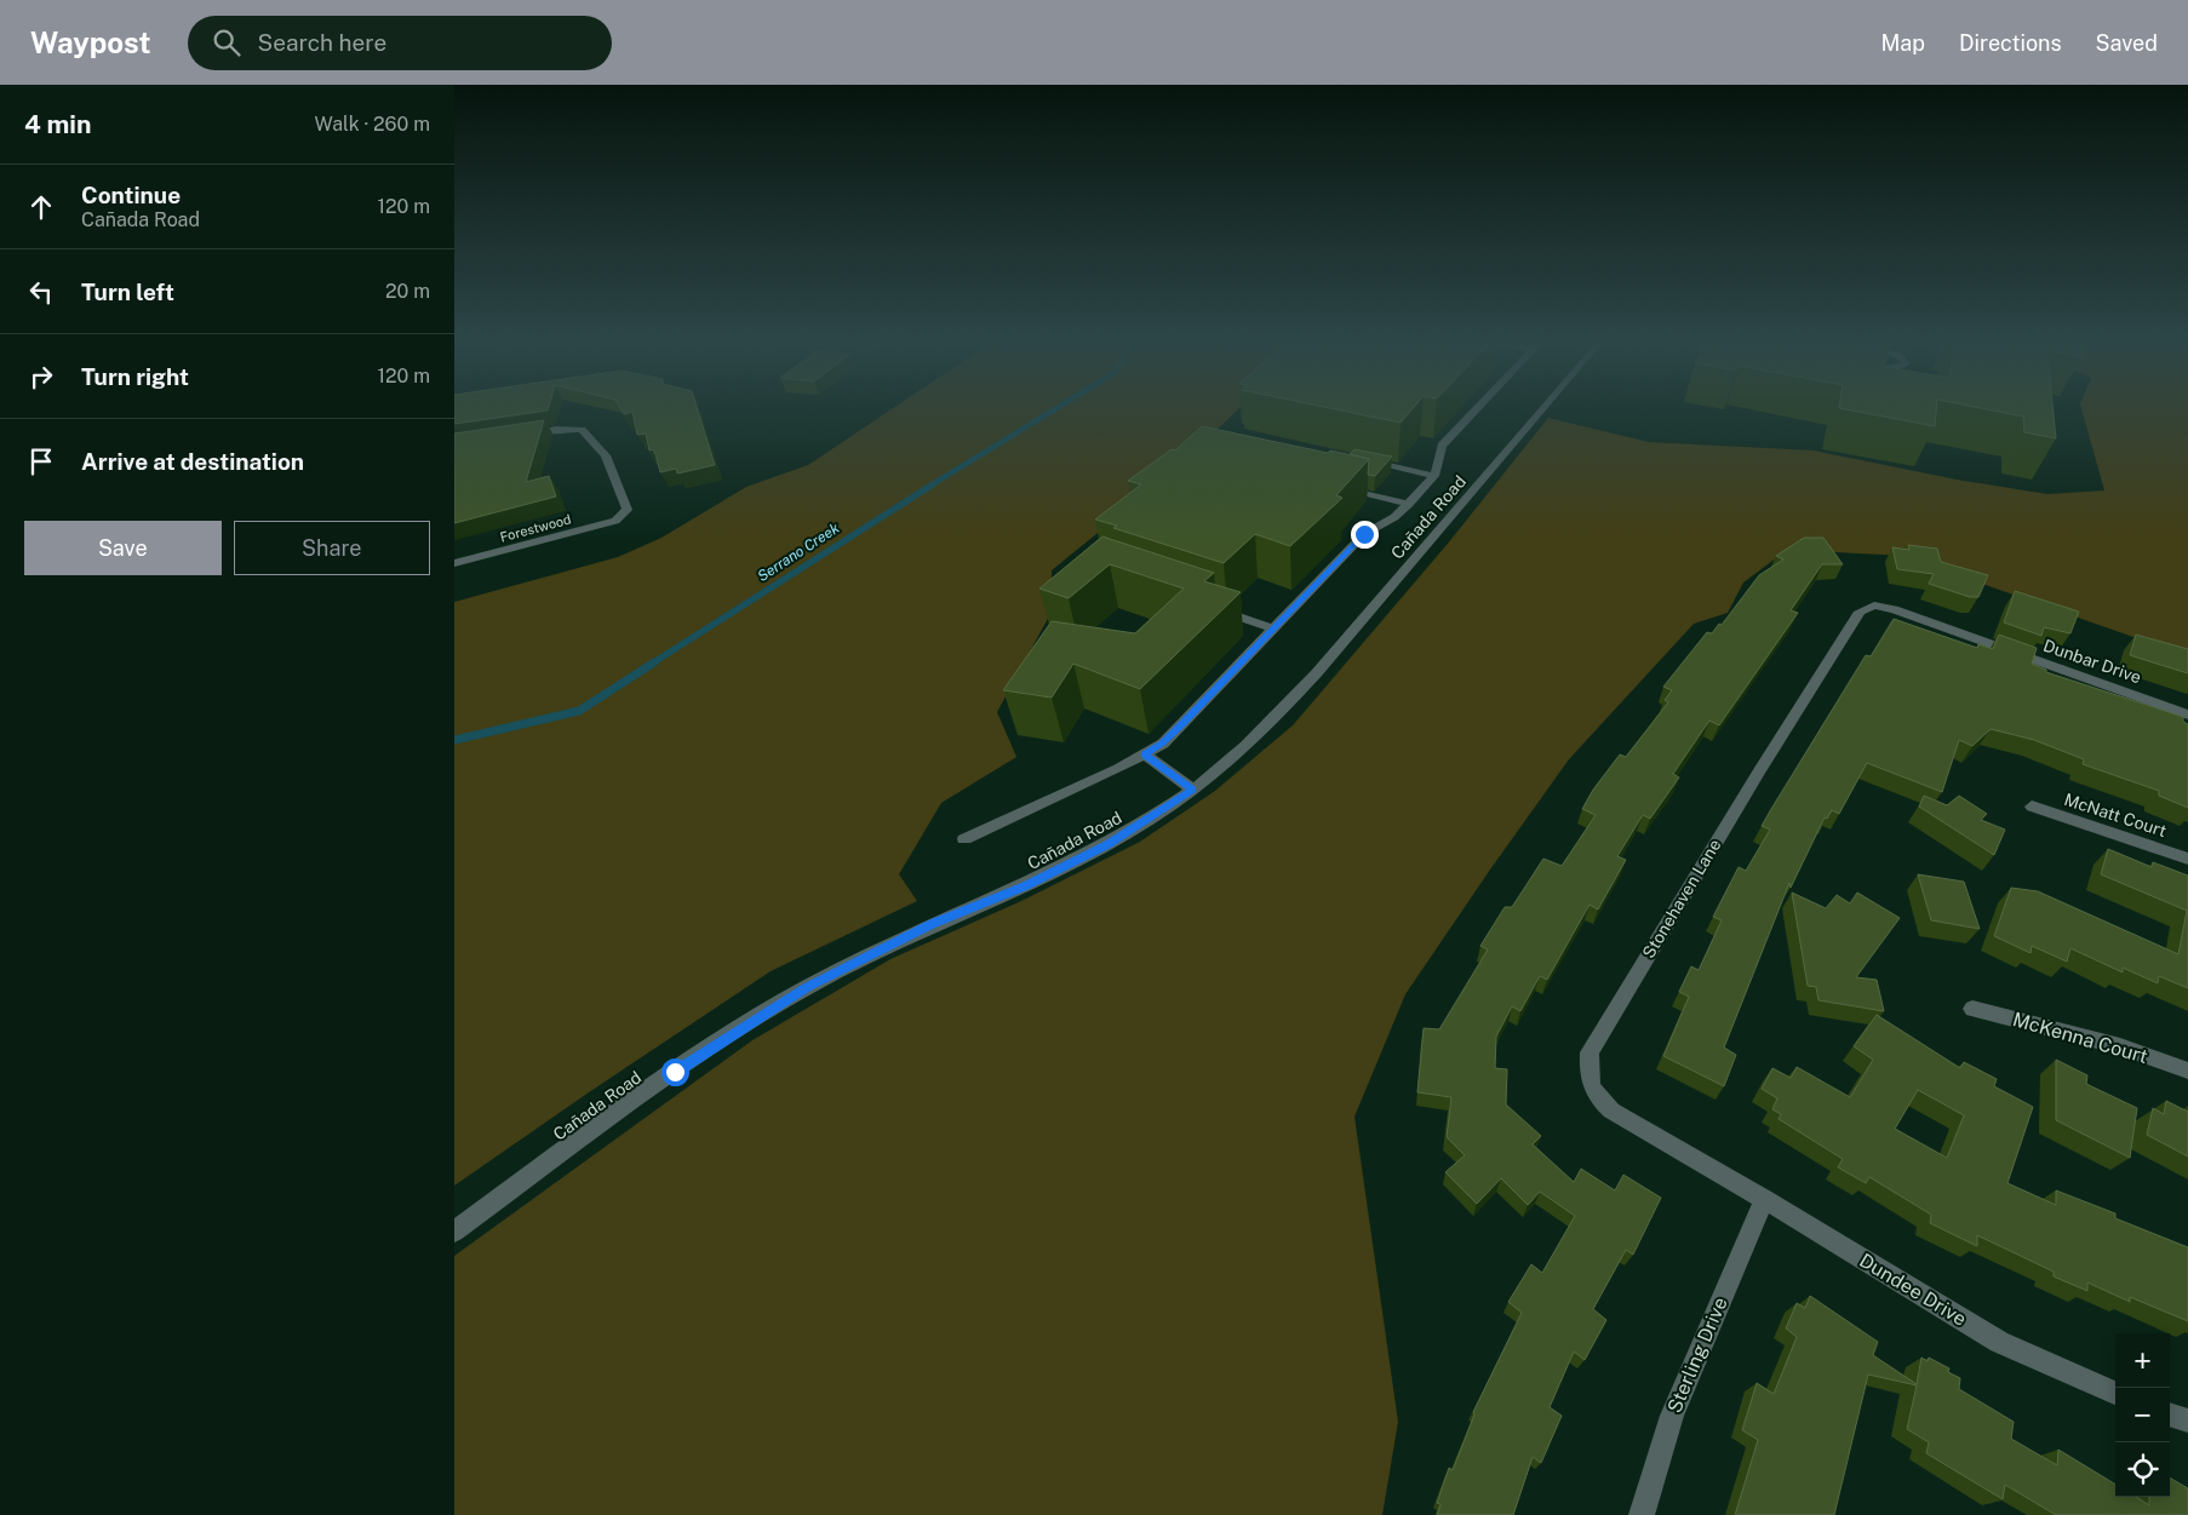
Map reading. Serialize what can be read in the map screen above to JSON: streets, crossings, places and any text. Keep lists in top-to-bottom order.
{
  "streets": {
    "street": [
      "Cañada Road",
      "Forestwood",
      "Dunbar Drive",
      "McNatt Court",
      "Stonehaven Lane",
      "McKenna Court",
      "Dundee Drive",
      "Sterling Drive"
    ]
  },
  "crossings": [
    ["Dunbar Drive", "Stonehaven Lane"],
    ["Stonehaven Lane", "Dundee Drive"],
    ["Dundee Drive", "Sterling Drive"]
  ],
  "water": ["Serrano Creek"],
  "page": {
    "header": "Waypost",
    "search": "Search here",
    "nav": ["Map", "Directions", "Saved"],
    "heading": ["4 min", "Walk · 260 m"],
    "list": [
      ["Continue", "Cañada Road", "120 m"],
      ["Turn left", "20 m"],
      ["Turn right", "120 m"],
      "Arrive at destination"
    ],
    "buttons": ["Save", "Share"],
    "map_buttons": ["+", "−"]
  }
}
